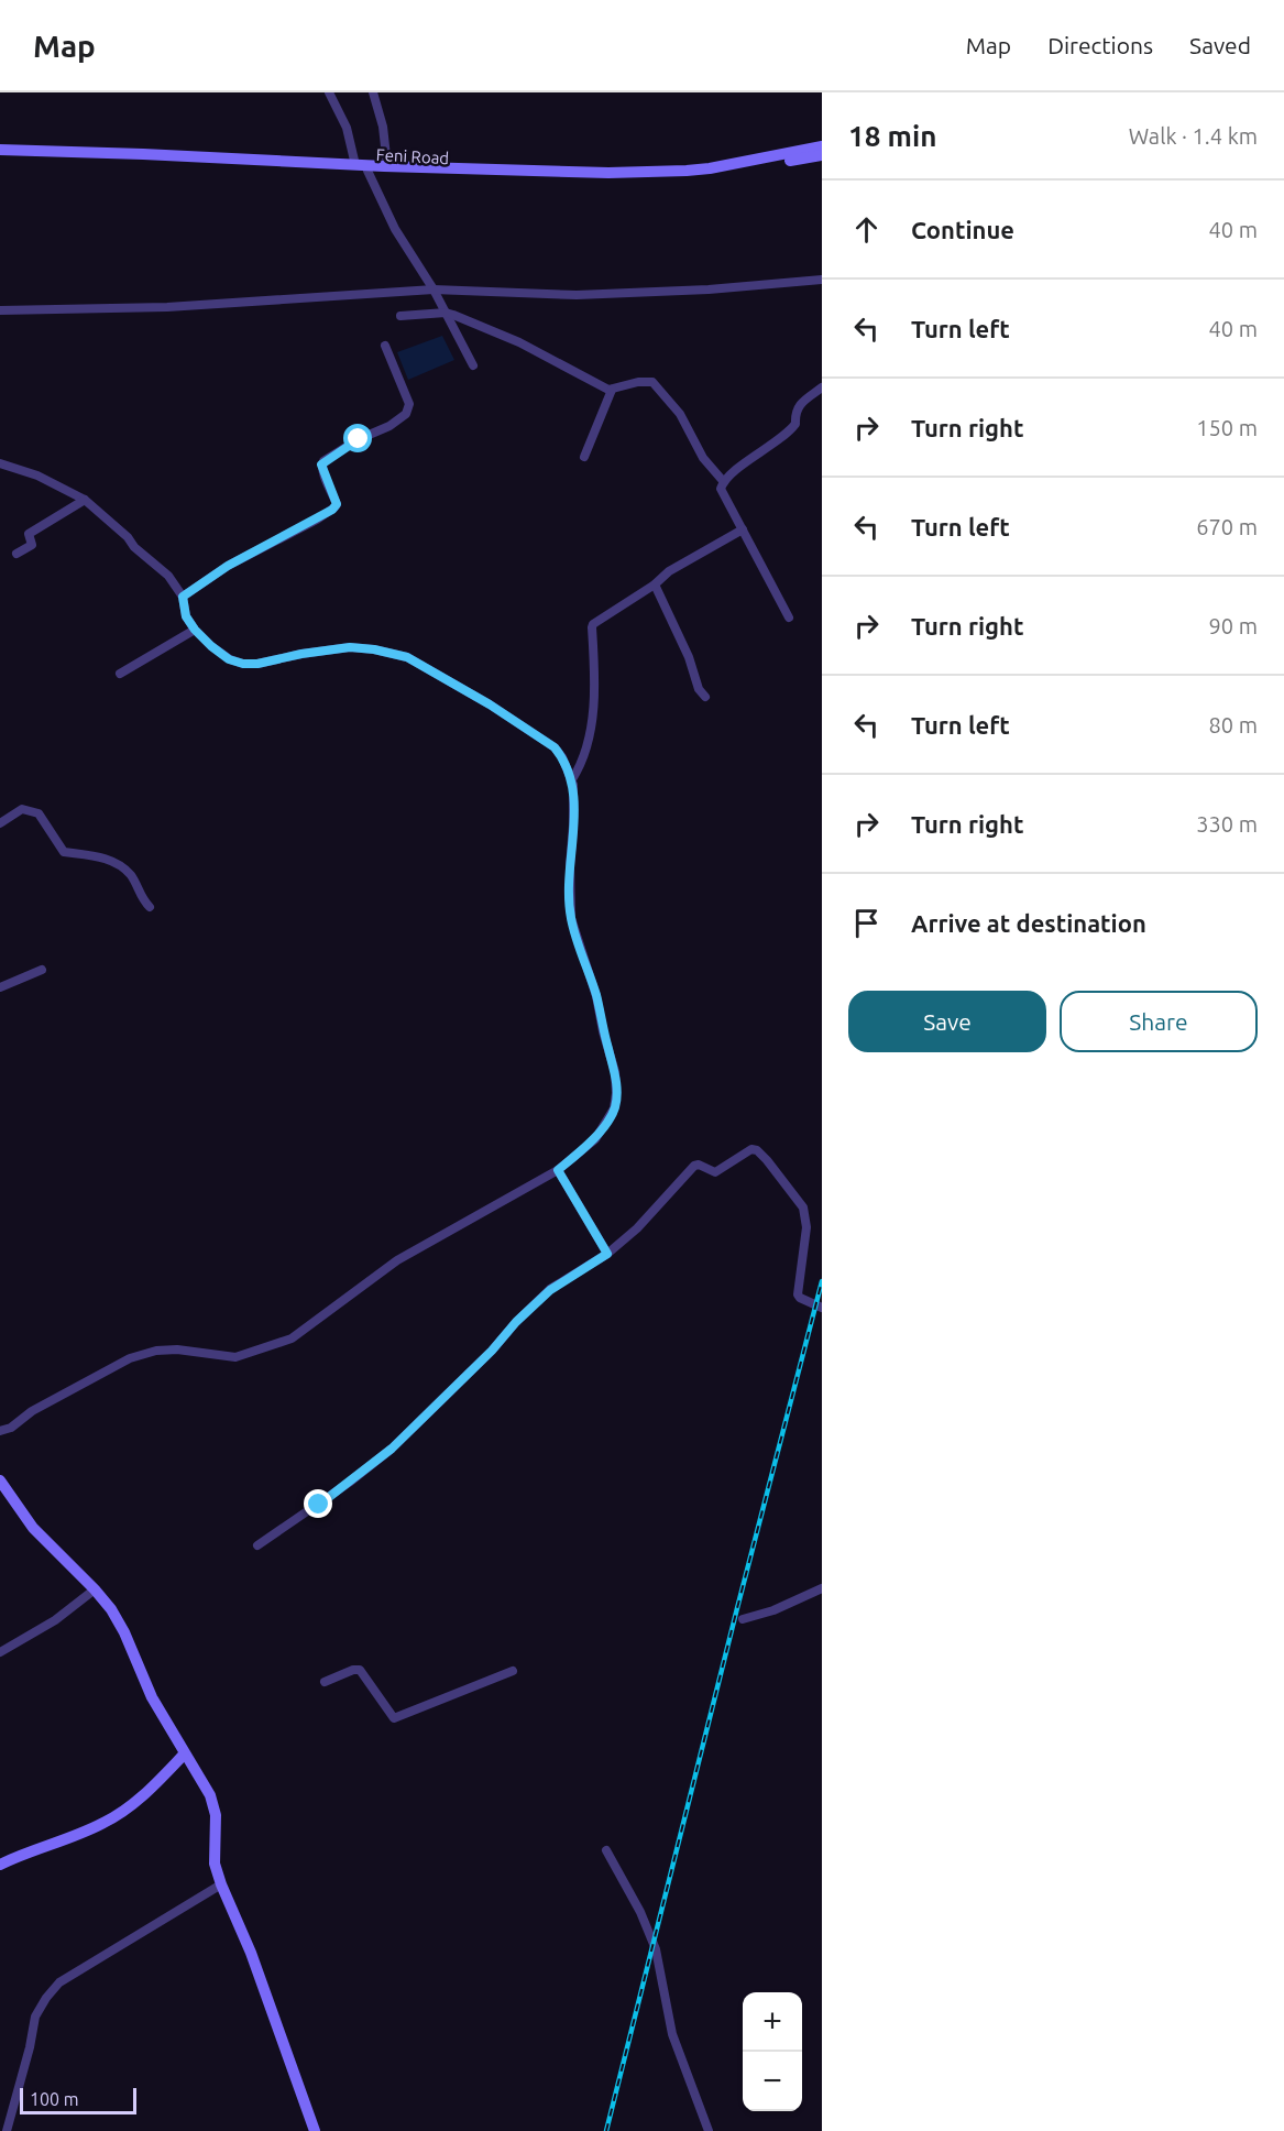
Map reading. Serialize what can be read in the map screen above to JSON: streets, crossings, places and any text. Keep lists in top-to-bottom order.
{
  "streets": {
    "main road": ["Feni Road"]
  },
  "scale_bar": "100 m",
  "page": {
    "header": "Map",
    "nav": ["Map", "Directions", "Saved"],
    "heading": ["18 min", "Walk · 1.4 km"],
    "list": [
      ["Continue", "40 m"],
      ["Turn left", "40 m"],
      ["Turn right", "150 m"],
      ["Turn left", "670 m"],
      ["Turn right", "90 m"],
      ["Turn left", "80 m"],
      ["Turn right", "330 m"],
      "Arrive at destination"
    ],
    "buttons": ["Save", "Share"],
    "map_buttons": ["+", "−"],
    "scale": "100 m"
  }
}
